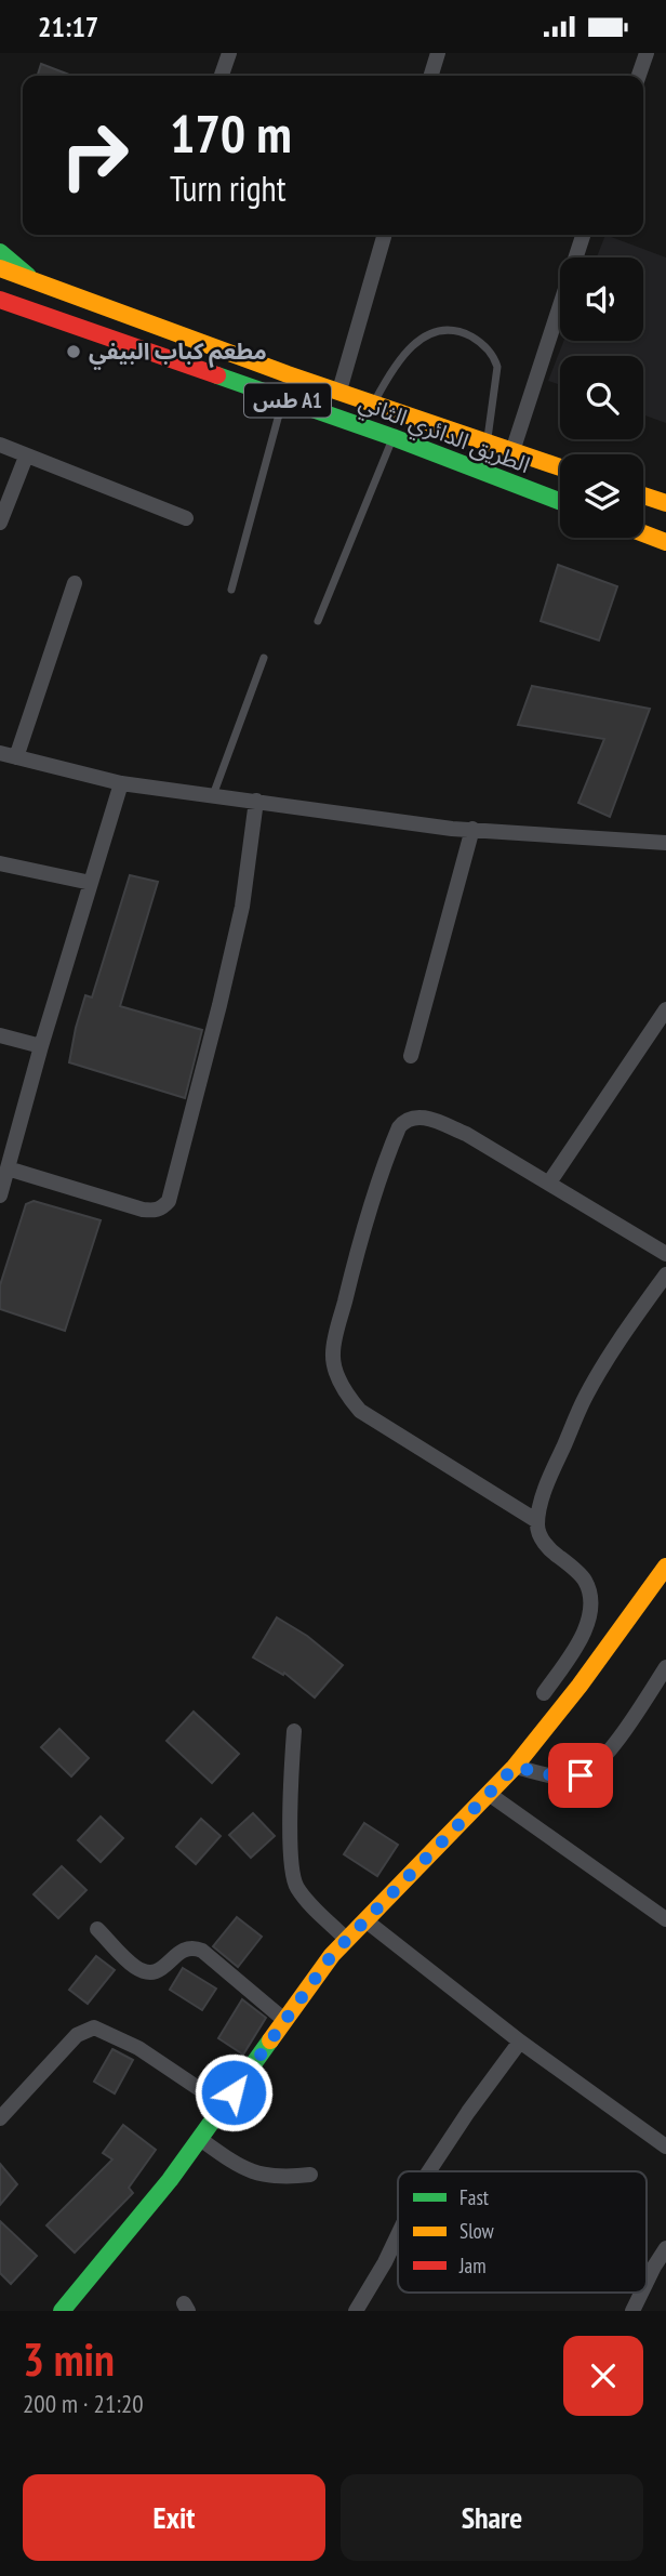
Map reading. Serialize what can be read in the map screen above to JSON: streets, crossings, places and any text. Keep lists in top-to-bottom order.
{
  "streets": {
    "main road": ["طس A1", "الطريق الدائري الثاني"]
  },
  "places": ["مطعم كباب البيفي"],
  "legend": ["Fast", "Slow", "Jam"],
  "page": {
    "status": "21:17",
    "turn": ["170 m", "Turn right"],
    "heading": ["3 min", "200 m · 21:20"],
    "buttons": ["Exit", "Share"]
  }
}
